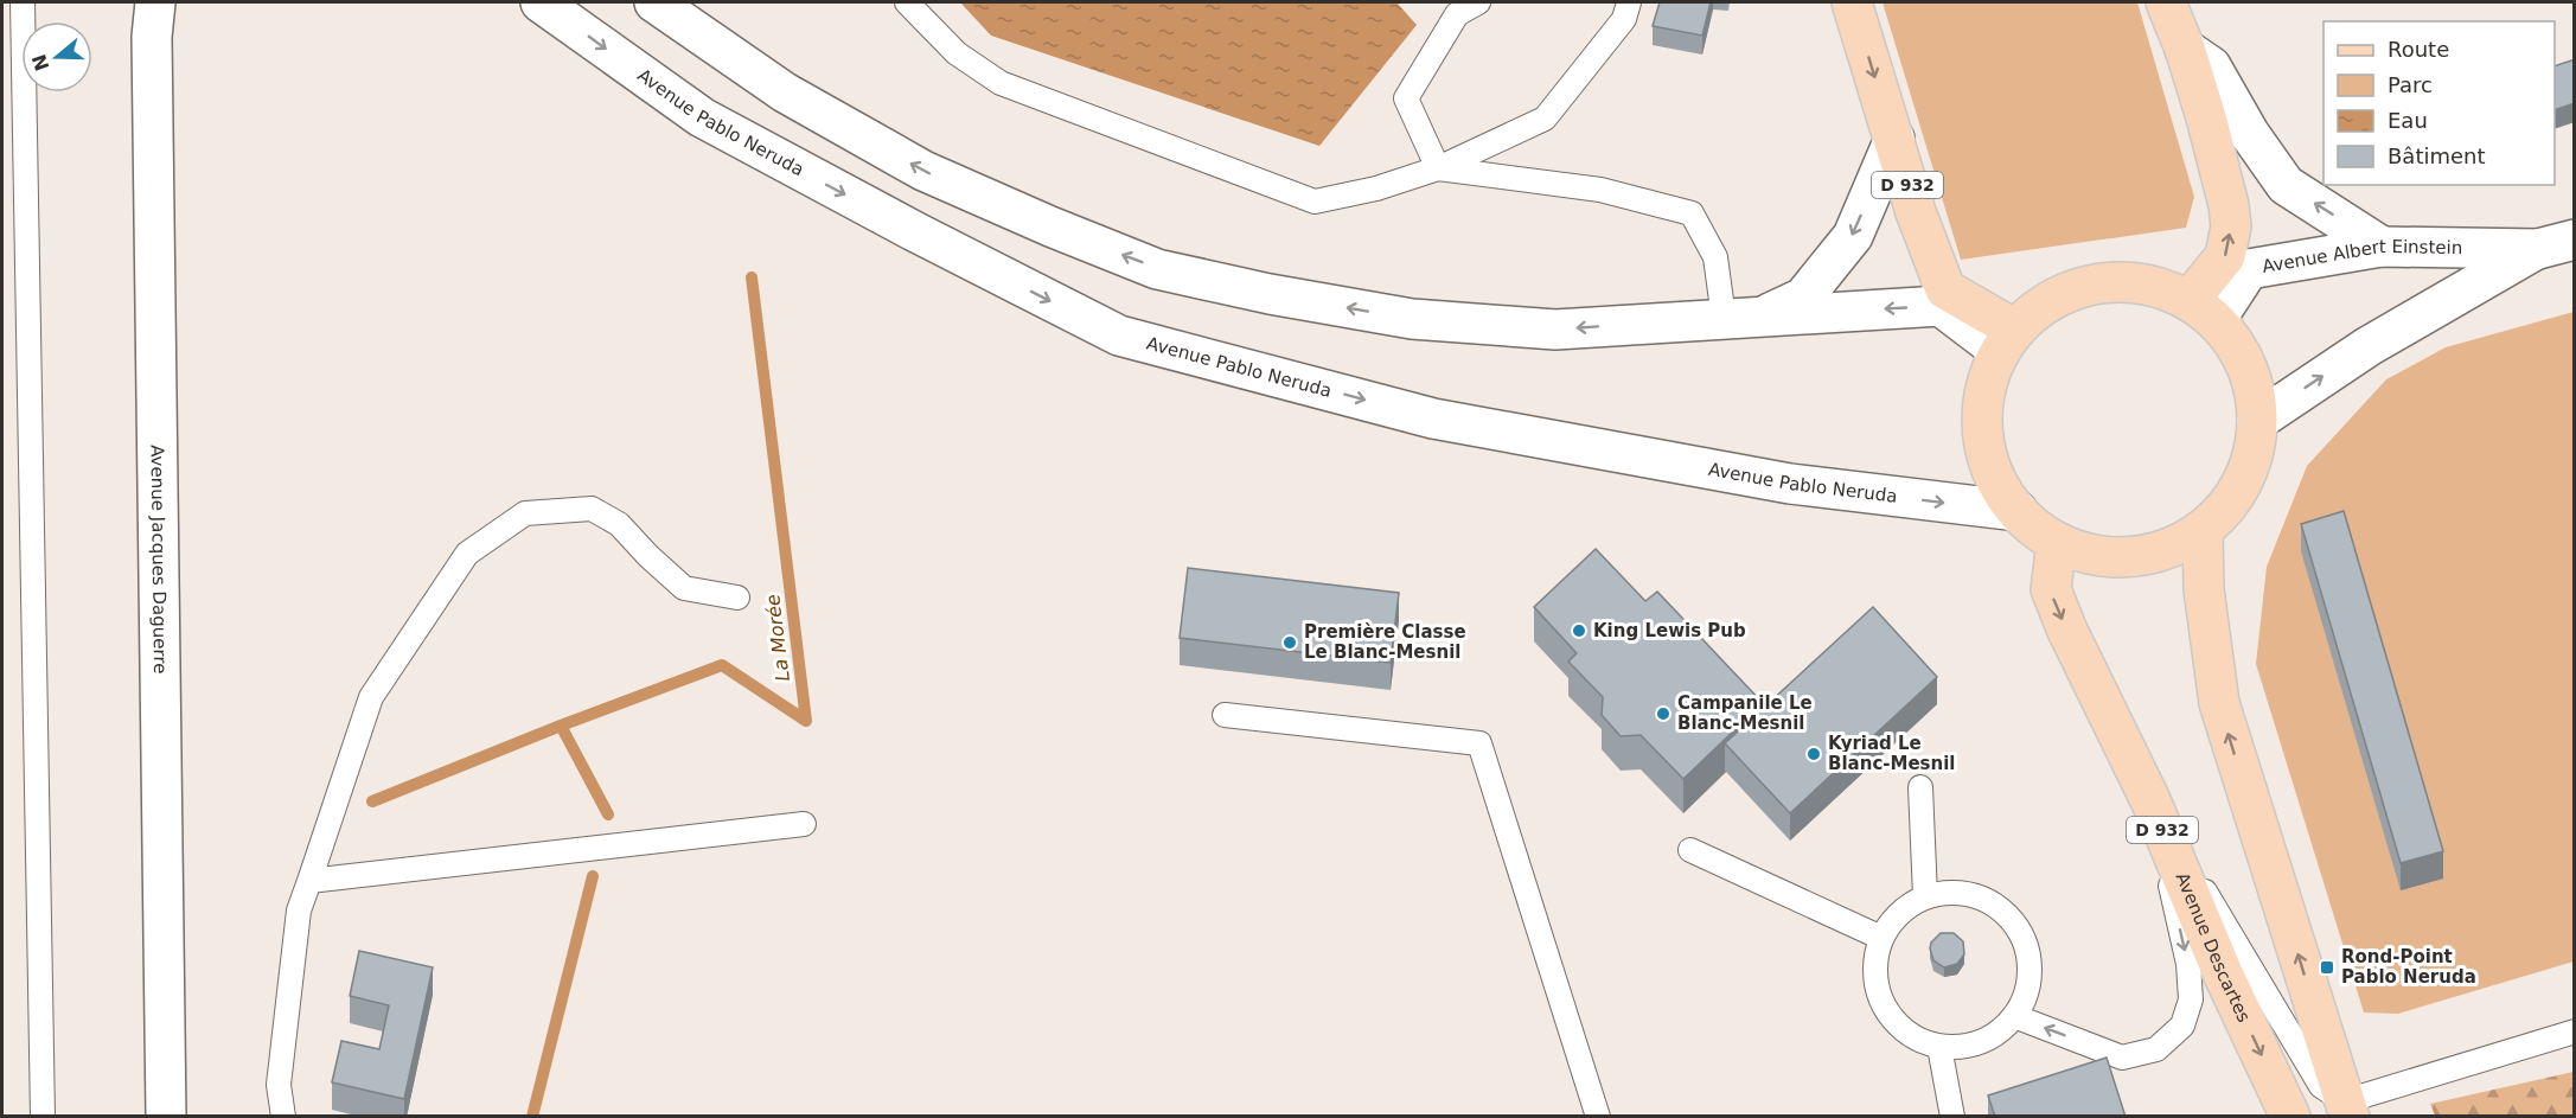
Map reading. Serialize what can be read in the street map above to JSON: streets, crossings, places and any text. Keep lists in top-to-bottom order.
{
  "streets": {
    "main road": [
      "Avenue Pablo Neruda",
      "D 932",
      "Avenue Albert Einstein",
      "Avenue Jacques Daguerre",
      "Avenue Descartes"
    ]
  },
  "water": ["La Morée"],
  "places": {
    "other": [
      "King Lewis Pub",
      "Première Classe Le Blanc-Mesnil",
      "Campanile Le Blanc-Mesnil",
      "Kyriad Le Blanc-Mesnil"
    ],
    "transit": ["Rond-Point Pablo Neruda"]
  },
  "legend": [
    "Route",
    "Parc",
    "Eau",
    "Bâtiment"
  ],
  "north": "left"
}
